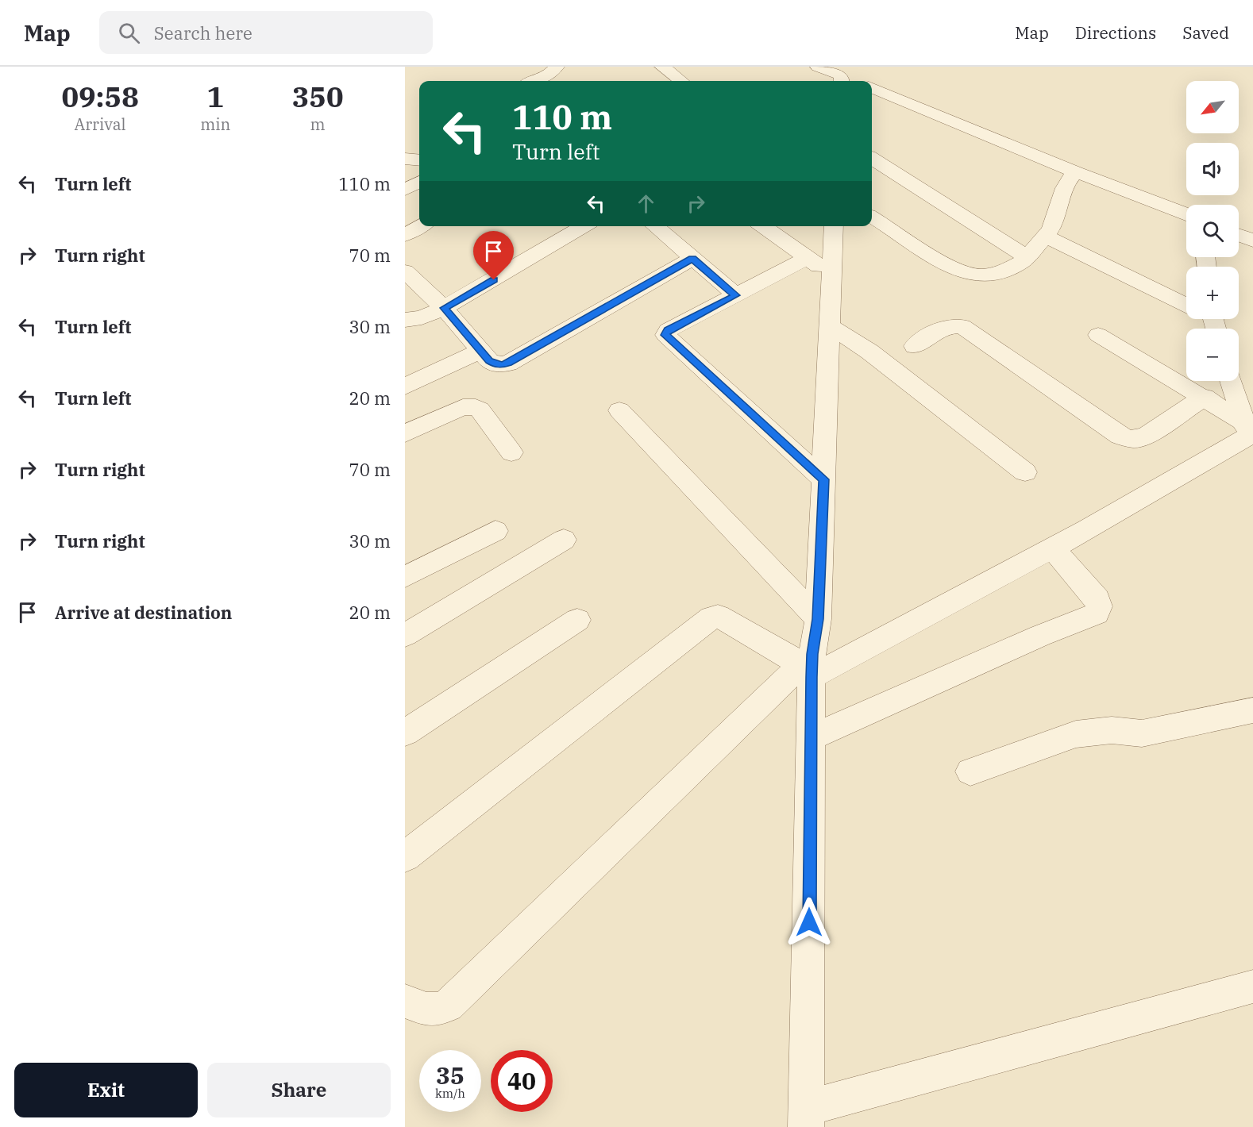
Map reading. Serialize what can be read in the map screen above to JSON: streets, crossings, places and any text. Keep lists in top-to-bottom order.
{
  "north": "bottom left",
  "page": {
    "header": "Map",
    "search": "Search here",
    "nav": ["Map", "Directions", "Saved"],
    "eta": [
      "09:58",
      "Arrival",
      "1",
      "min",
      "350",
      "m"
    ],
    "map_buttons": ["+", "−"],
    "turn": ["110 m", "Turn left"],
    "list": [
      {
        "name": "Turn left",
        "value": "110 m"
      },
      {
        "name": "Turn right",
        "value": "70 m"
      },
      {
        "name": "Turn left",
        "value": "30 m"
      },
      {
        "name": "Turn left",
        "value": "20 m"
      },
      {
        "name": "Turn right",
        "value": "70 m"
      },
      {
        "name": "Turn right",
        "value": "30 m"
      },
      {
        "name": "Arrive at destination",
        "value": "20 m"
      }
    ],
    "speed": "35 km/h",
    "limit": "40",
    "buttons": ["Exit", "Share"]
  }
}
